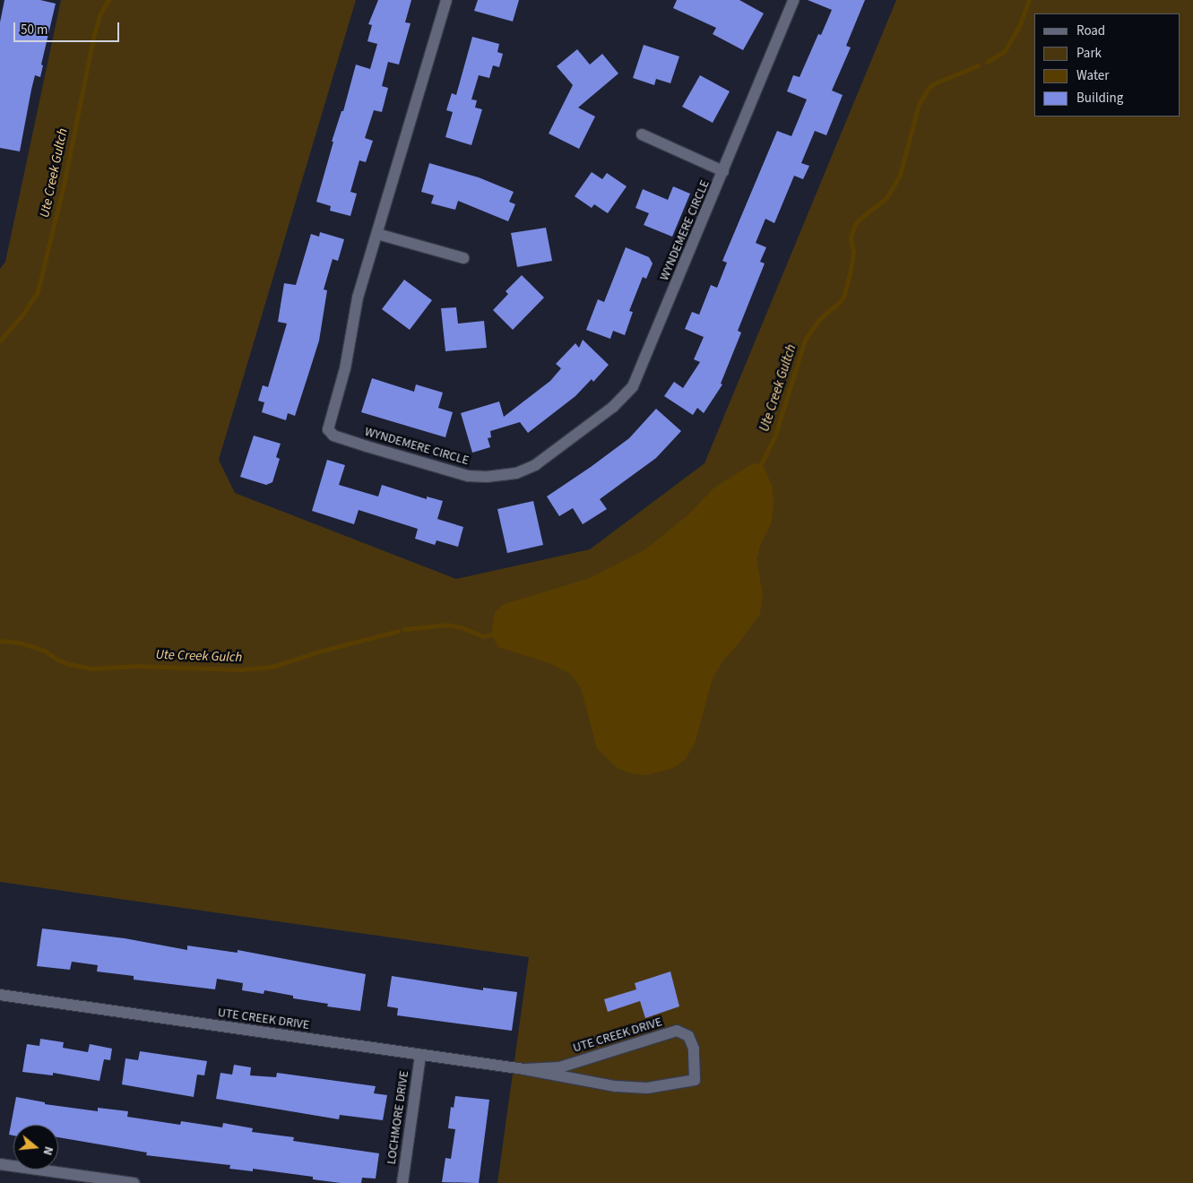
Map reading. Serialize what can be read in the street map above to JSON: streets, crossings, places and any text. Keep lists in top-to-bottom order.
{
  "streets": {
    "street": ["WYNDEMERE CIRCLE", "UTE CREEK DRIVE", "LOCHMORE DRIVE"]
  },
  "crossings": [
    ["UTE CREEK DRIVE", "LOCHMORE DRIVE"]
  ],
  "water": ["Ute Creek Gultch", "Ute Creek Gulch"],
  "legend": [
    "Road",
    "Park",
    "Water",
    "Building"
  ],
  "scale_bar": "50 m",
  "north": "right"
}
